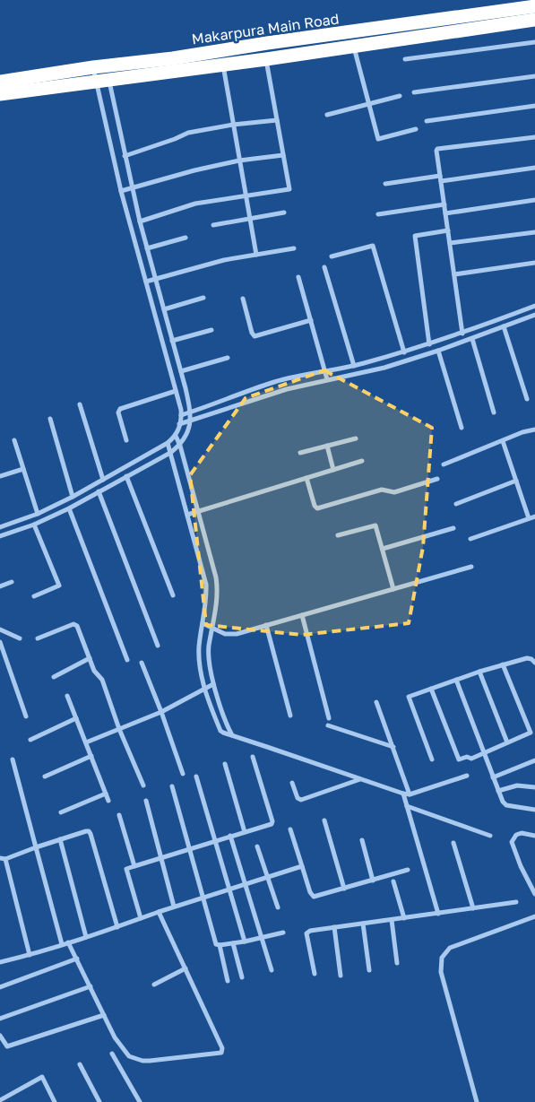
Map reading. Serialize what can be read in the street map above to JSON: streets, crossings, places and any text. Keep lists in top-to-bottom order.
{
  "streets": {
    "highway": ["Makarpura Main Road"]
  }
}
